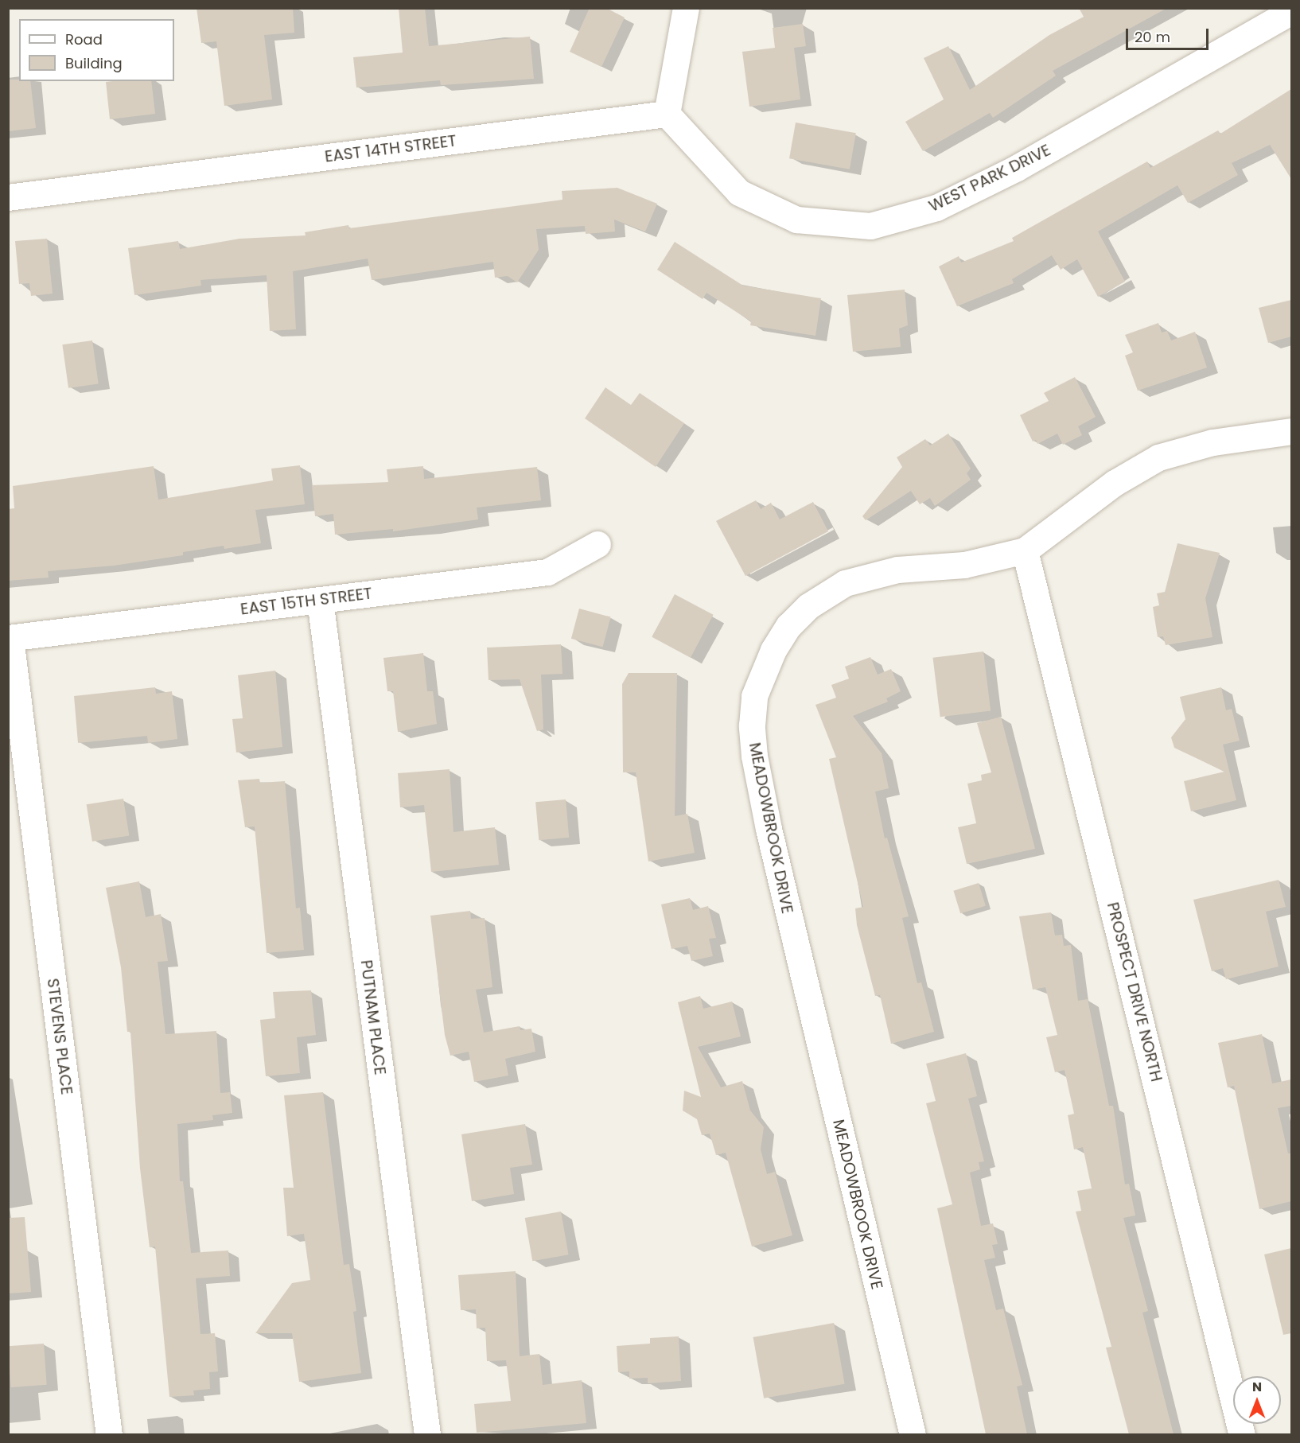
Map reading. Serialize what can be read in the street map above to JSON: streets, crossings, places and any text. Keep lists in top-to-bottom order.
{
  "streets": {
    "street": [
      "EAST 14TH STREET",
      "WEST PARK DRIVE",
      "EAST 15TH STREET",
      "MEADOWBROOK DRIVE",
      "PROSPECT DRIVE NORTH",
      "PUTNAM PLACE",
      "STEVENS PLACE"
    ]
  },
  "crossings": [
    ["EAST 14TH STREET", "WEST PARK DRIVE"],
    ["EAST 15TH STREET", "PUTNAM PLACE"],
    ["EAST 15TH STREET", "STEVENS PLACE"],
    ["MEADOWBROOK DRIVE", "PROSPECT DRIVE NORTH"]
  ],
  "legend": ["Road", "Building"],
  "scale_bar": "20 m",
  "north": "top"
}
